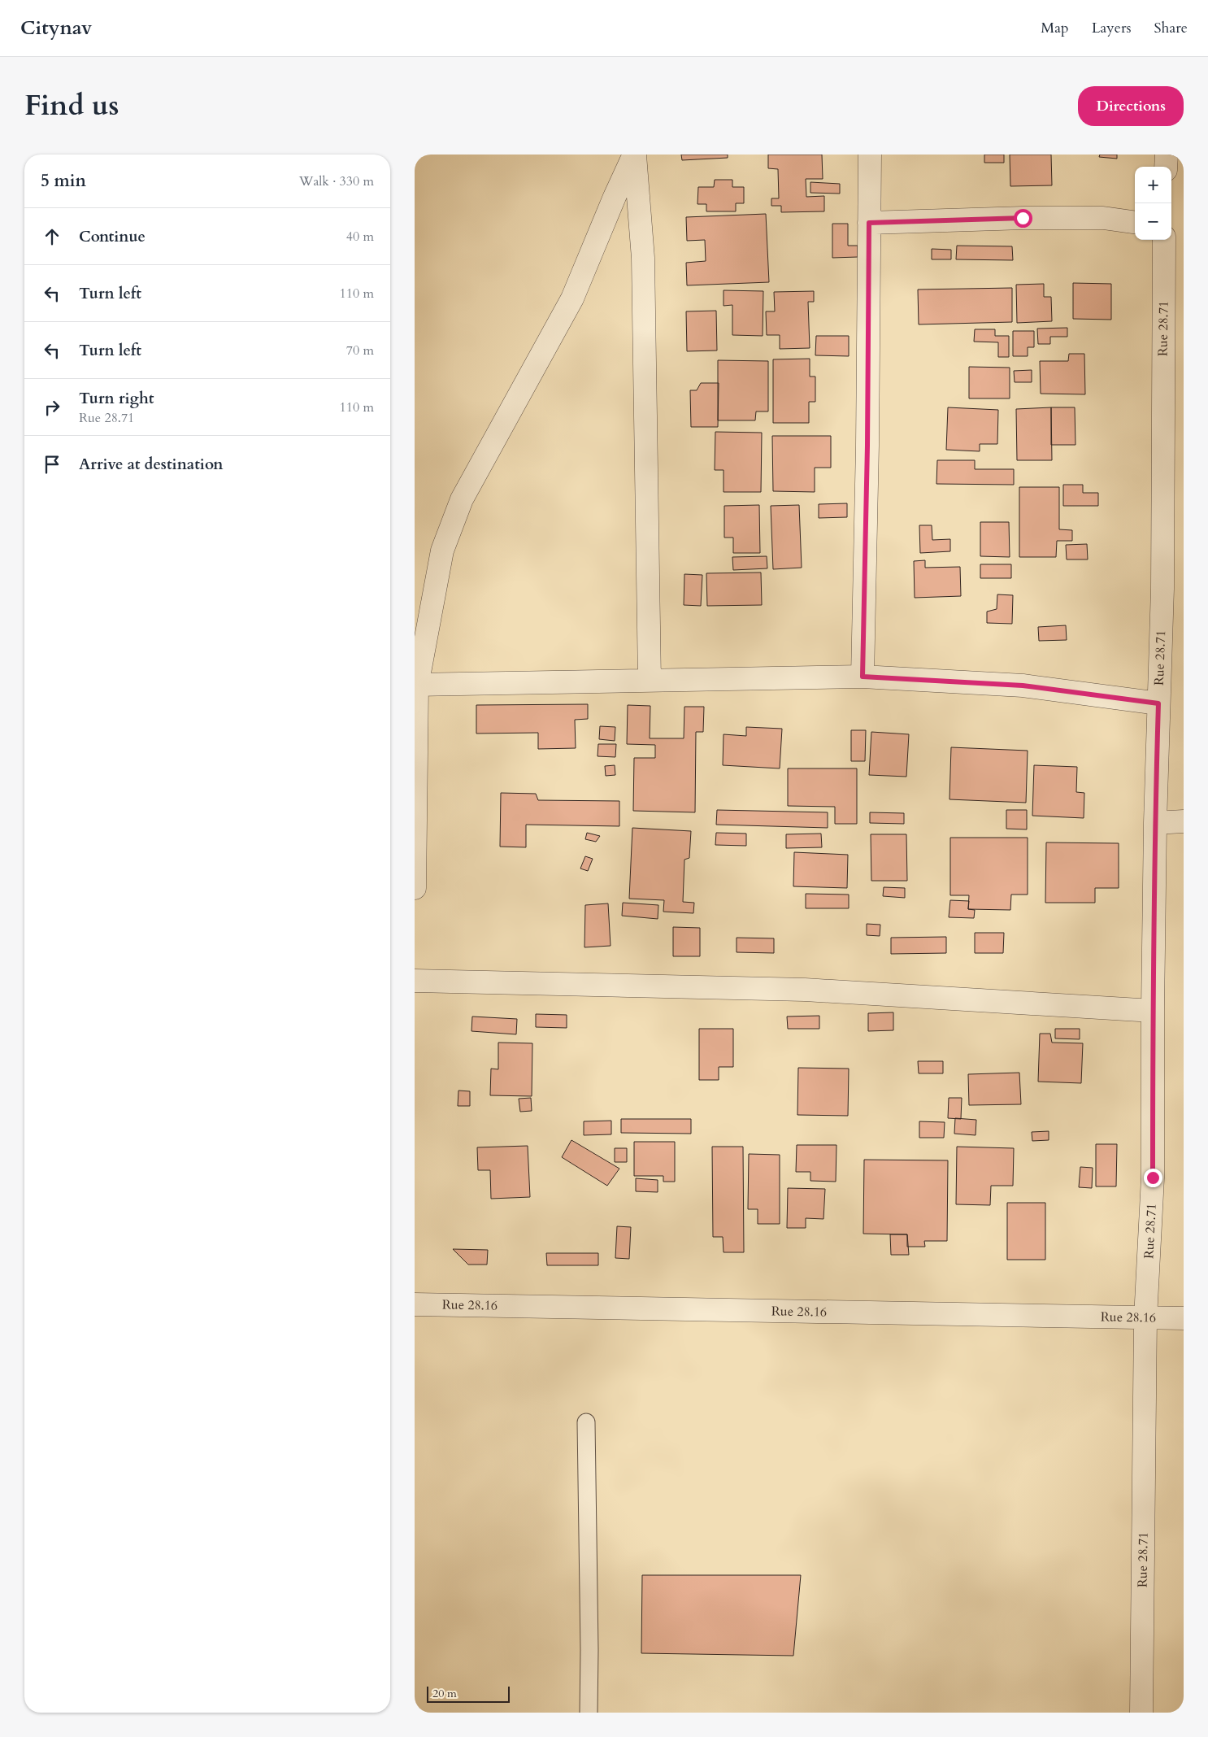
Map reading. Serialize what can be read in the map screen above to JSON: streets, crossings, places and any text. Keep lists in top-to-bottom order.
{
  "streets": {
    "street": ["Rue 28.71", "Rue 28.16"]
  },
  "crossings": [
    ["Rue 28.71", "Rue 28.16"]
  ],
  "scale_bar": "20 m",
  "page": {
    "header": "Citynav",
    "nav": ["Map", "Layers", "Share"],
    "title": "Find us",
    "buttons": "Directions",
    "heading": ["5 min", "Walk · 330 m"],
    "map_buttons": ["+", "−"],
    "list": [
      ["Continue", "40 m"],
      ["Turn left", "110 m"],
      ["Turn left", "70 m"],
      ["Turn right", "Rue 28.71", "110 m"],
      "Arrive at destination"
    ],
    "scale": "20 m"
  }
}
